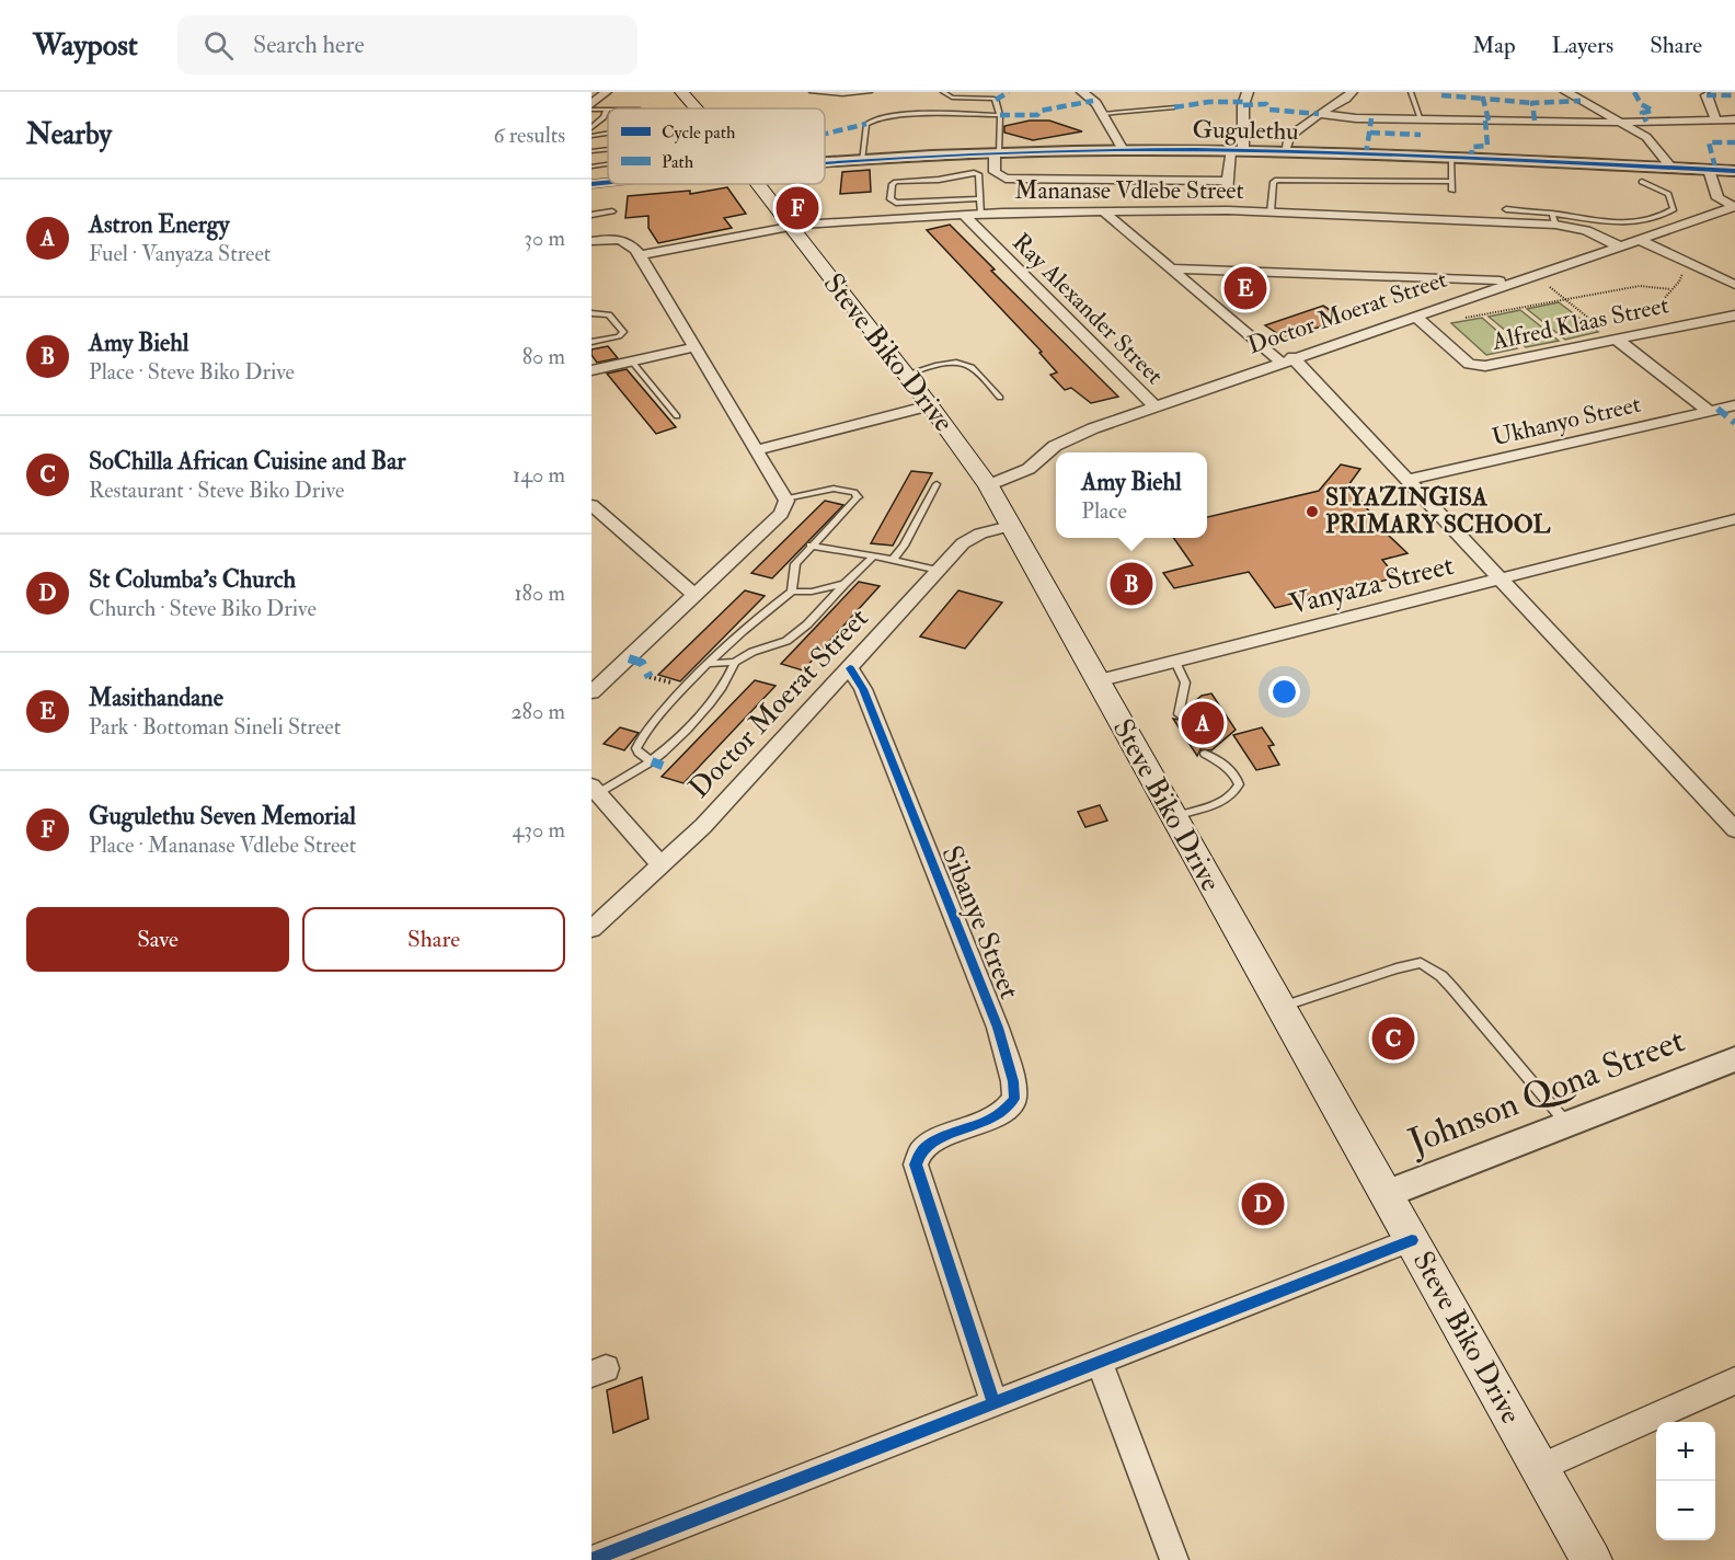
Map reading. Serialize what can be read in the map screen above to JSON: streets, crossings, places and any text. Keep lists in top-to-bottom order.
{
  "streets": {
    "main road": ["Steve Biko Drive"],
    "street": [
      "Gugulethu",
      "Mananase Vdlebe Street",
      "Ray Alexander Street",
      "Doctor Moerat Street",
      "Alfred Klaas Street",
      "Ukhanyo Street",
      "Vanyaza Street",
      "Sibanye Street",
      "Johnson Qona Street"
    ]
  },
  "crossings": [
    ["Mananase Vdlebe Street", "Ray Alexander Street"],
    ["Mananase Vdlebe Street", "Doctor Moerat Street"],
    ["Mananase Vdlebe Street", "Steve Biko Drive"],
    ["Ray Alexander Street", "Doctor Moerat Street"],
    ["Doctor Moerat Street", "Alfred Klaas Street"],
    ["Doctor Moerat Street", "Steve Biko Drive"],
    ["Doctor Moerat Street", "Sibanye Street"],
    ["Steve Biko Drive", "Vanyaza Street"],
    ["Steve Biko Drive", "Johnson Qona Street"]
  ],
  "places": ["SIYAZINGISA PRIMARY SCHOOL"],
  "legend": ["Cycle path", "Path"],
  "page": {
    "header": "Waypost",
    "search": "Search here",
    "nav": ["Map", "Layers", "Share"],
    "heading": ["Nearby", "6 results"],
    "list": [
      {
        "mark": "A",
        "name": "Astron Energy",
        "note": "Fuel · Vanyaza Street",
        "value": "30 m"
      },
      {
        "mark": "B",
        "name": "Amy Biehl",
        "note": "Place · Steve Biko Drive",
        "value": "80 m"
      },
      {
        "mark": "C",
        "name": "SoChilla African Cuisine and Bar",
        "note": "Restaurant · Steve Biko Drive",
        "value": "140 m"
      },
      {
        "mark": "D",
        "name": "St Columba's Church",
        "note": "Church · Steve Biko Drive",
        "value": "180 m"
      },
      {
        "mark": "E",
        "name": "Masithandane",
        "note": "Park · Bottoman Sineli Street",
        "value": "280 m"
      },
      {
        "mark": "F",
        "name": "Gugulethu Seven Memorial",
        "note": "Place · Mananase Vdlebe Street",
        "value": "430 m"
      }
    ],
    "pins": [
      "F",
      "E",
      "B",
      "A",
      "C",
      "D"
    ],
    "popup": ["Amy Biehl", "Place"],
    "buttons": ["Save", "Share"],
    "map_buttons": ["+", "−"]
  }
}
